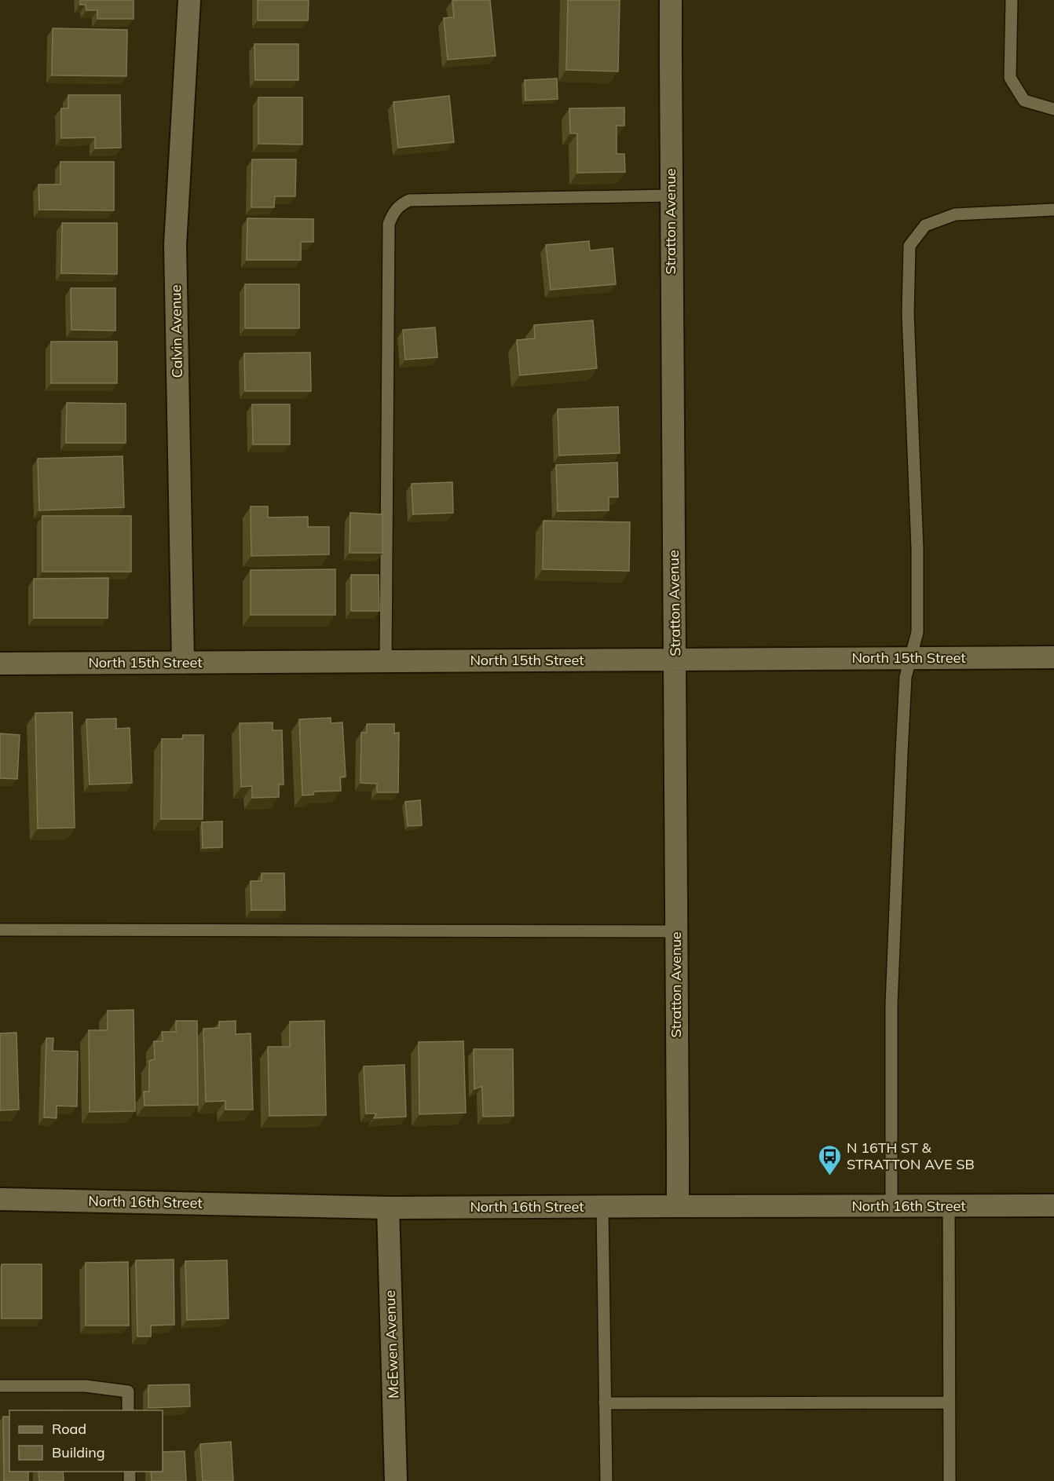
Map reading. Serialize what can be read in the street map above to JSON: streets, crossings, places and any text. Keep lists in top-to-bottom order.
{
  "streets": {
    "street": [
      "Stratton Avenue",
      "Calvin Avenue",
      "North 15th Street",
      "North 16th Street",
      "McEwen Avenue"
    ]
  },
  "crossings": [
    ["Stratton Avenue", "North 15th Street"],
    ["Stratton Avenue", "North 16th Street"],
    ["Calvin Avenue", "North 15th Street"],
    ["North 16th Street", "McEwen Avenue"]
  ],
  "places": {
    "bus stop": ["N 16TH ST & STRATTON AVE SB"]
  },
  "legend": ["Road", "Building"]
}
